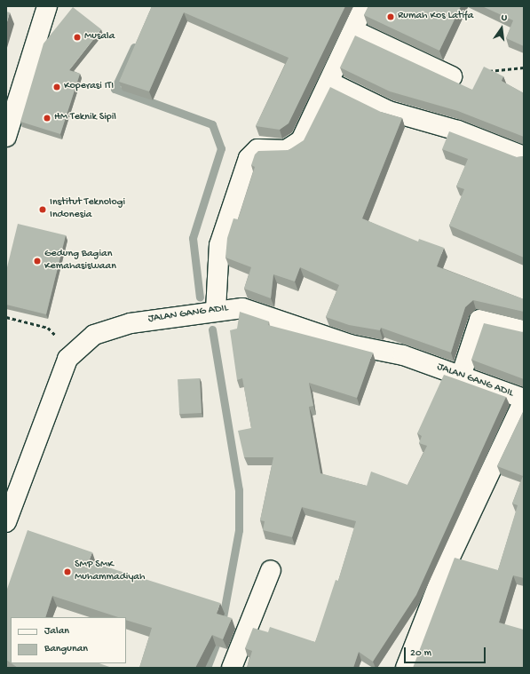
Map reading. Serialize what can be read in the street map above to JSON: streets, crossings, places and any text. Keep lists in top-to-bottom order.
{
  "streets": {
    "street": ["JALAN GANG ADIL"]
  },
  "places": [
    "Rumah Kos Latifa",
    "Musala",
    "Koperasi ITI",
    "HM Teknik Sipil",
    "Institut Teknologi Indonesia",
    "Gedung Bagian Kemahasiswaan",
    "SMP SMK Muhammadiyah"
  ],
  "legend": ["Jalan", "Bangunan"],
  "scale_bar": "20 m",
  "north": "top"
}
